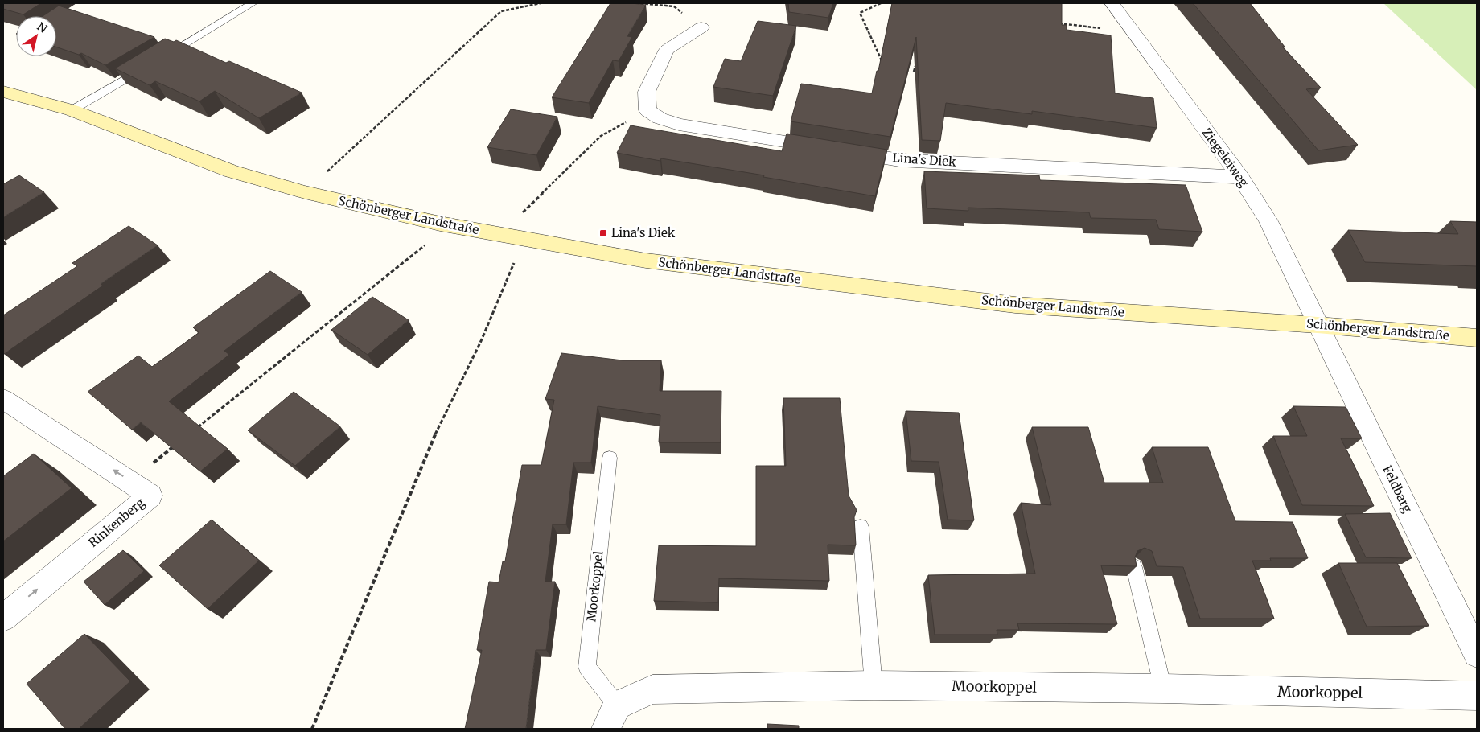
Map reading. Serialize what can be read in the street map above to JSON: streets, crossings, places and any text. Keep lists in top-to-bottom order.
{
  "streets": {
    "main road": ["Schönberger Landstraße"],
    "street": [
      "Ziegeleiweg",
      "Lina's Diek",
      "Feldbarg",
      "Rinkenberg",
      "Moorkoppel"
    ]
  },
  "crossings": [
    ["Ziegeleiweg", "Lina's Diek"],
    ["Ziegeleiweg", "Schönberger Landstraße"],
    ["Ziegeleiweg", "Feldbarg"],
    ["Schönberger Landstraße", "Feldbarg"]
  ],
  "places": {
    "transit": ["Lina's Diek"]
  },
  "north": "top right"
}
